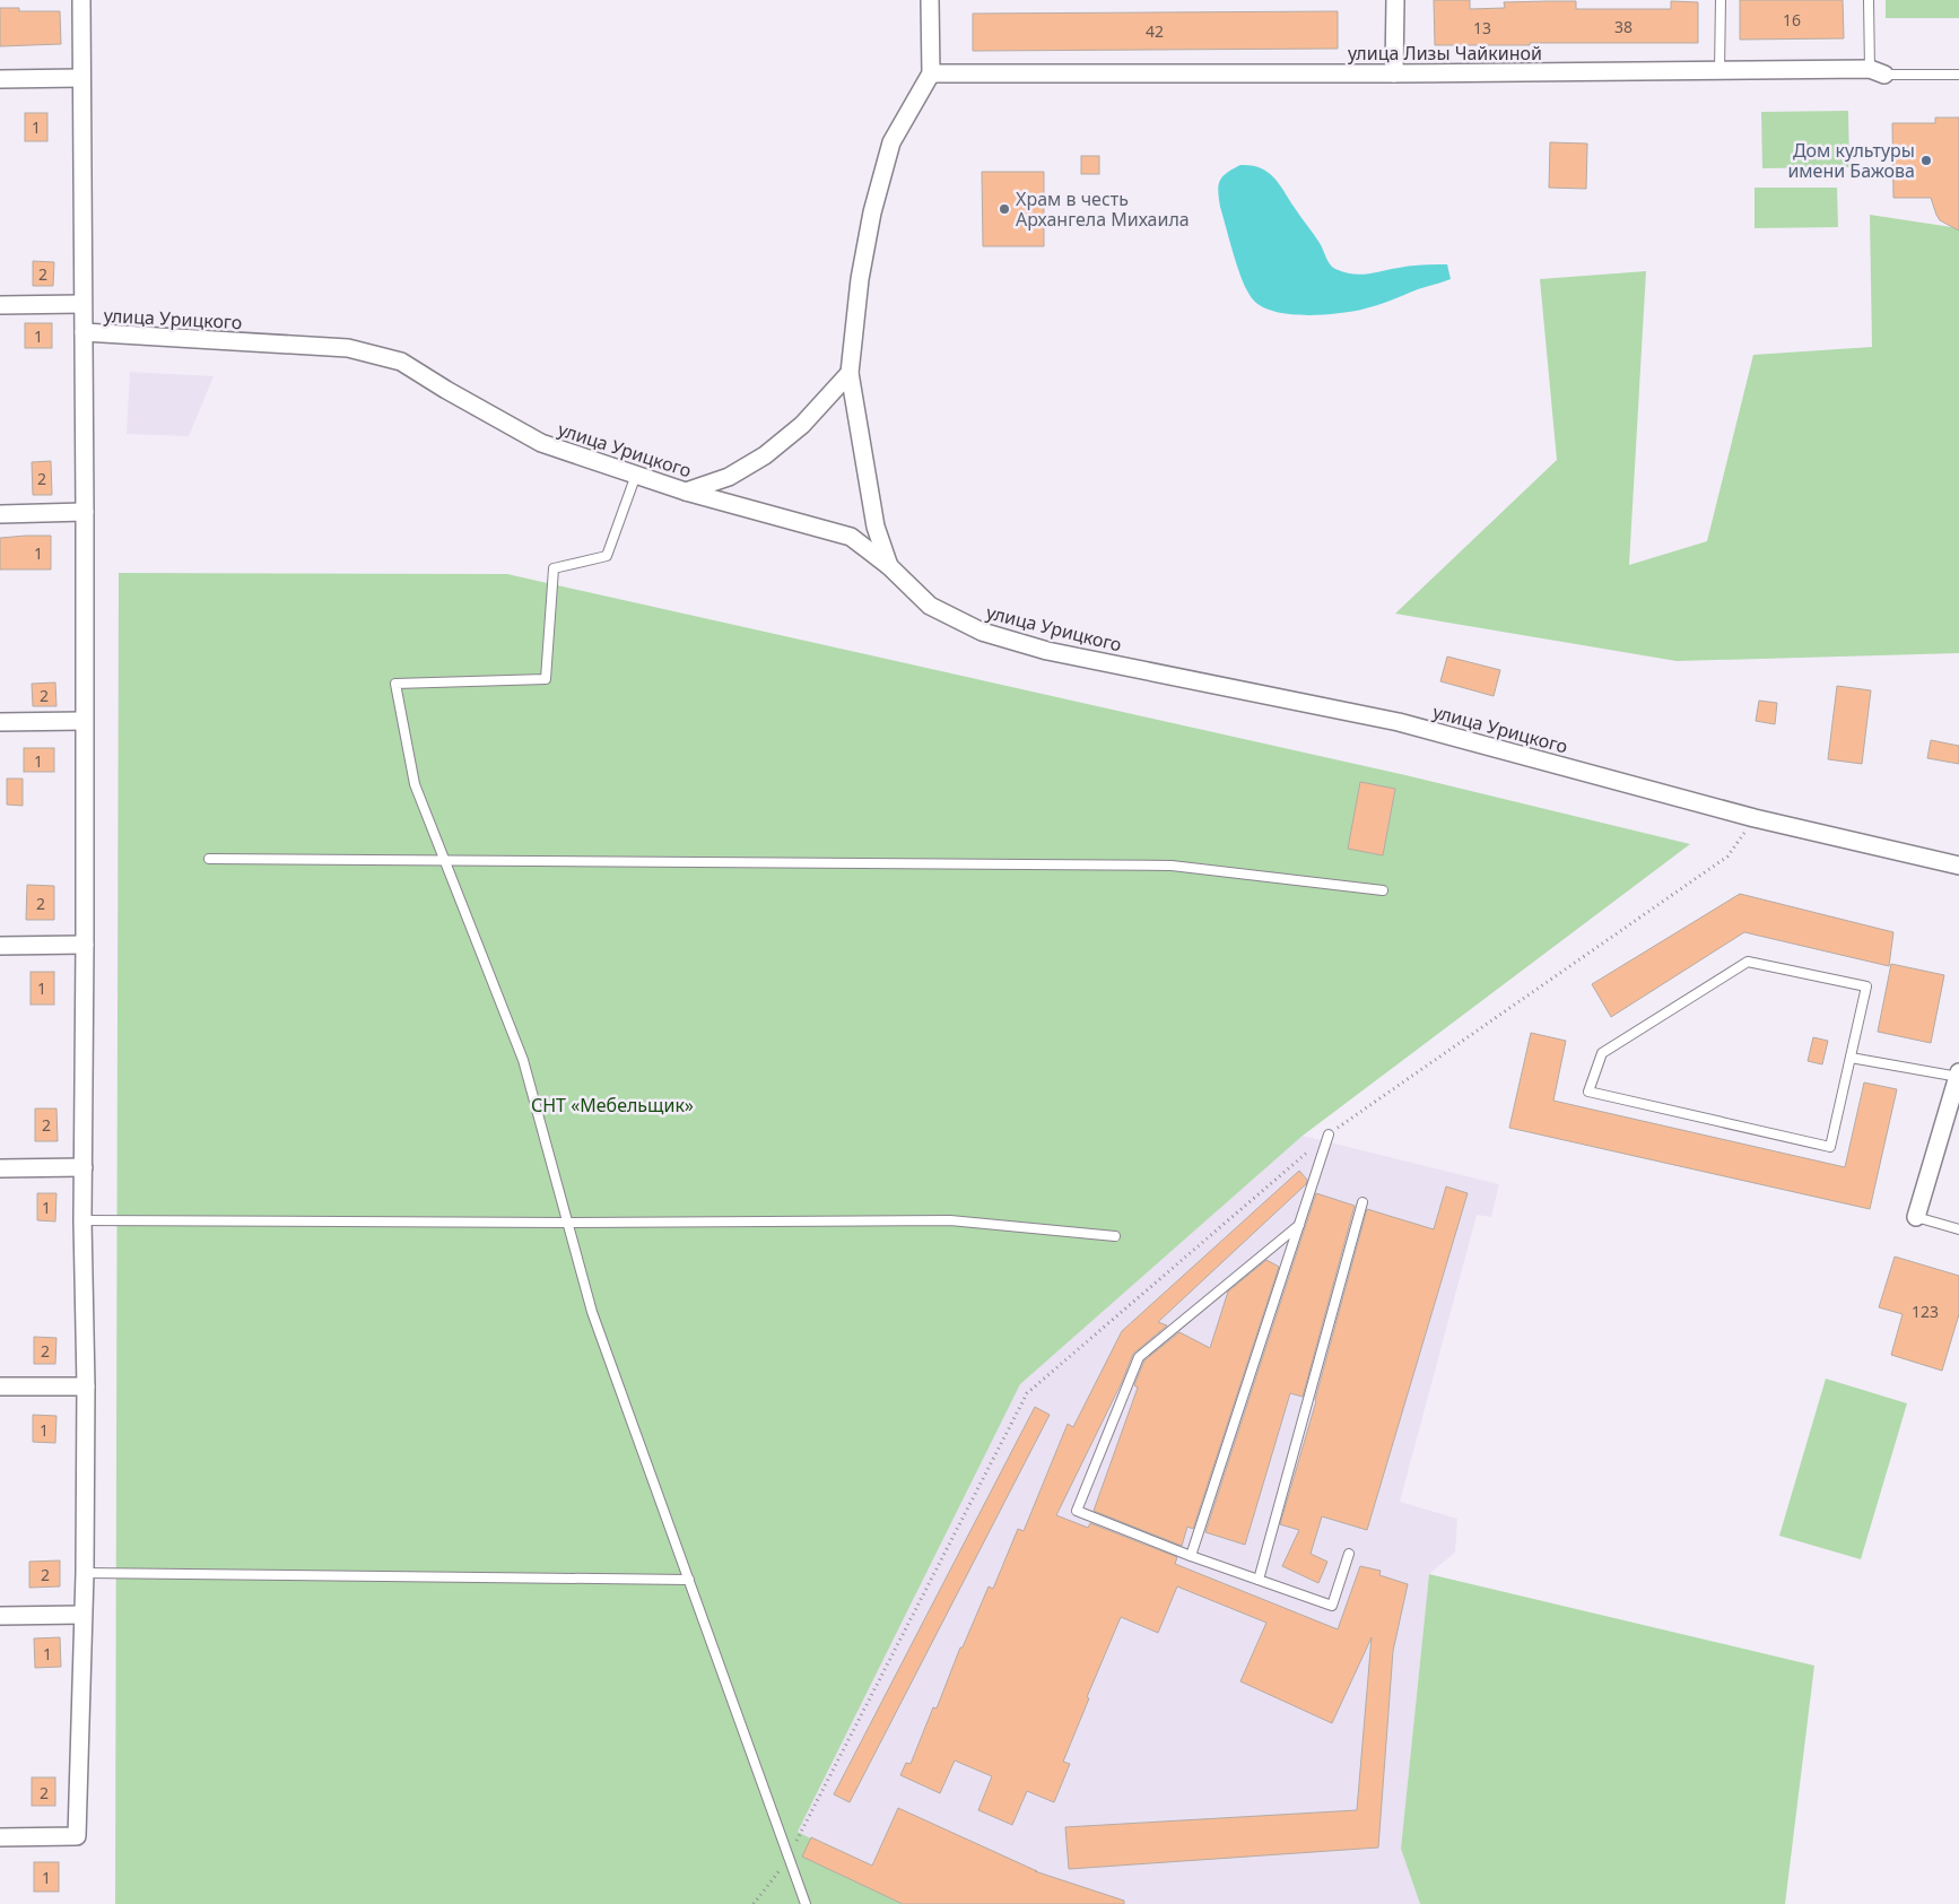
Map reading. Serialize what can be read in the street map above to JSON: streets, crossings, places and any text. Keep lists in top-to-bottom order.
{
  "streets": {
    "street": ["улица Лизы Чайкиной", "улица Урицкого"]
  },
  "parks": ["СНТ «Мебельщик»"],
  "places": ["Дом культуры имени Бажова", "Храм в честь Архангела Михаила"],
  "house_numbers": [
    "16",
    "38",
    "13",
    "42",
    "1",
    "2",
    "1",
    "2",
    "1",
    "2",
    "1",
    "2",
    "1",
    "2",
    "1",
    "123",
    "2",
    "1",
    "2",
    "1",
    "2",
    "1"
  ]
}
